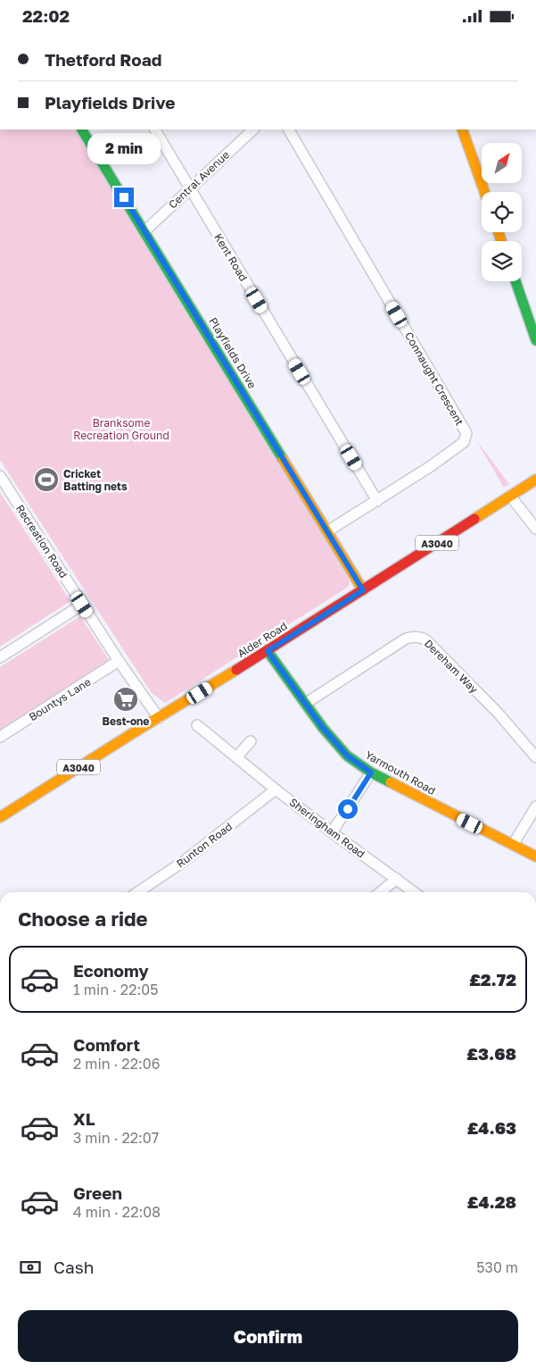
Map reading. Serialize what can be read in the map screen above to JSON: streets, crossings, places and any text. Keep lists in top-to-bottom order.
{
  "streets": {
    "street": [
      "Central Avenue",
      "Kent Road",
      "Playfields Drive",
      "Connaught Crescent",
      "Recreation Road",
      "A3040",
      "Alder Road",
      "Dereham Way",
      "Bountys Lane",
      "Yarmouth Road",
      "Sheringham Road",
      "Runton Road"
    ]
  },
  "crossings": [
    ["Central Avenue", "Kent Road"],
    ["Central Avenue", "Playfields Drive"],
    ["Kent Road", "Connaught Crescent"],
    ["Playfields Drive", "Connaught Crescent"],
    ["Playfields Drive", "Alder Road"],
    ["Recreation Road", "Alder Road"],
    ["Recreation Road", "Bountys Lane"],
    ["Alder Road", "Yarmouth Road"],
    ["Dereham Way", "Yarmouth Road"],
    ["Sheringham Road", "Runton Road"]
  ],
  "parks": ["Branksome Recreation Ground"],
  "places": {
    "sports": ["Cricket Batting nets"],
    "supermarket": ["Best-one"]
  },
  "north": "top right",
  "page": {
    "status": "22:02",
    "banner": ["Thetford Road", "Playfields Drive"],
    "bubble": "2 min",
    "heading": "Choose a ride",
    "list": [
      {
        "name": "Economy",
        "note": "1 min · 22:05",
        "value": "£2.72"
      },
      {
        "name": "Comfort",
        "note": "2 min · 22:06",
        "value": "£3.68"
      },
      {
        "name": "XL",
        "note": "3 min · 22:07",
        "value": "£4.63"
      },
      {
        "name": "Green",
        "note": "4 min · 22:08",
        "value": "£4.28"
      }
    ],
    "pay": ["Cash", "530 m"],
    "buttons": "Confirm"
  }
}
